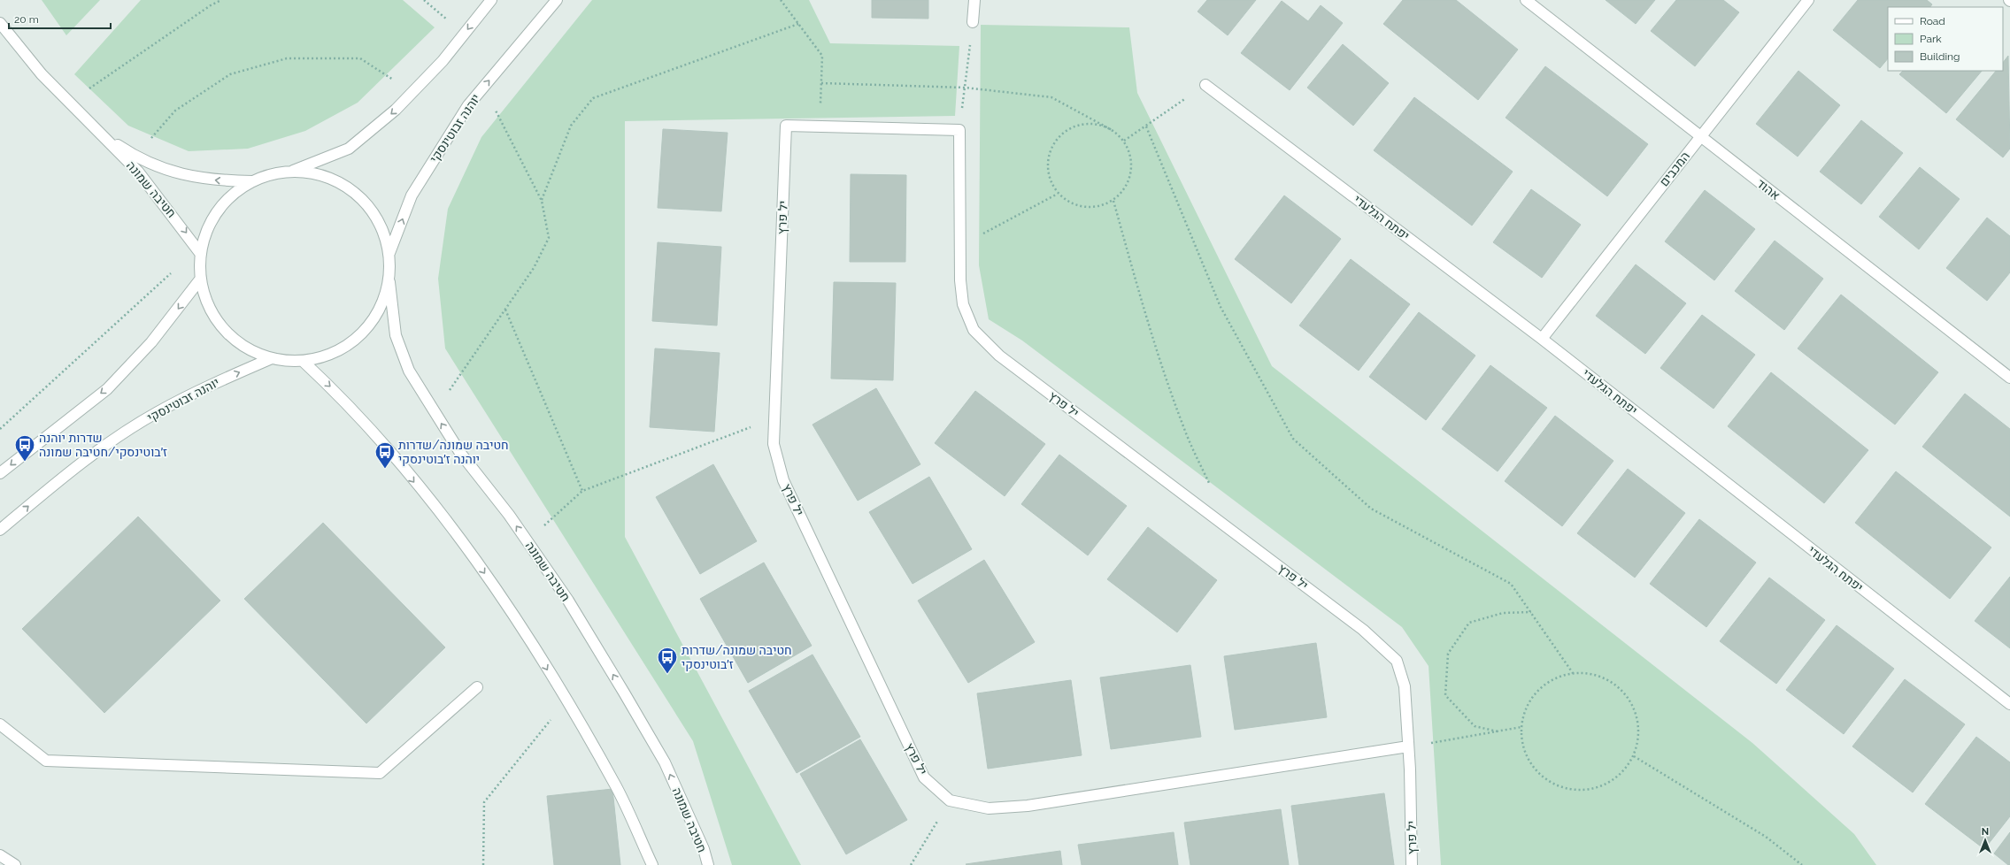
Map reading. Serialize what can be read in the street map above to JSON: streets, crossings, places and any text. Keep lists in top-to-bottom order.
{
  "streets": {
    "street": [
      "יוהנה זבוטינסקי",
      "המכבים",
      "חטיבה שמונה",
      "אהוד",
      "יל פרץ",
      "יפתח הגלעדי"
    ]
  },
  "crossings": [
    ["המכבים", "אהוד"],
    ["המכבים", "יפתח הגלעדי"]
  ],
  "places": {
    "bus stop": ["שדרות יוהנה ז׳בוטינסקי/חטיבה שמונה", "חטיבה שמונה/שדרות יוהנה ז׳בוטינסקי", "חטיבה שמונה/שדרות ז׳בוטינסקי"]
  },
  "legend": ["Road", "Park", "Building"],
  "scale_bar": "20 m",
  "north": "top"
}
